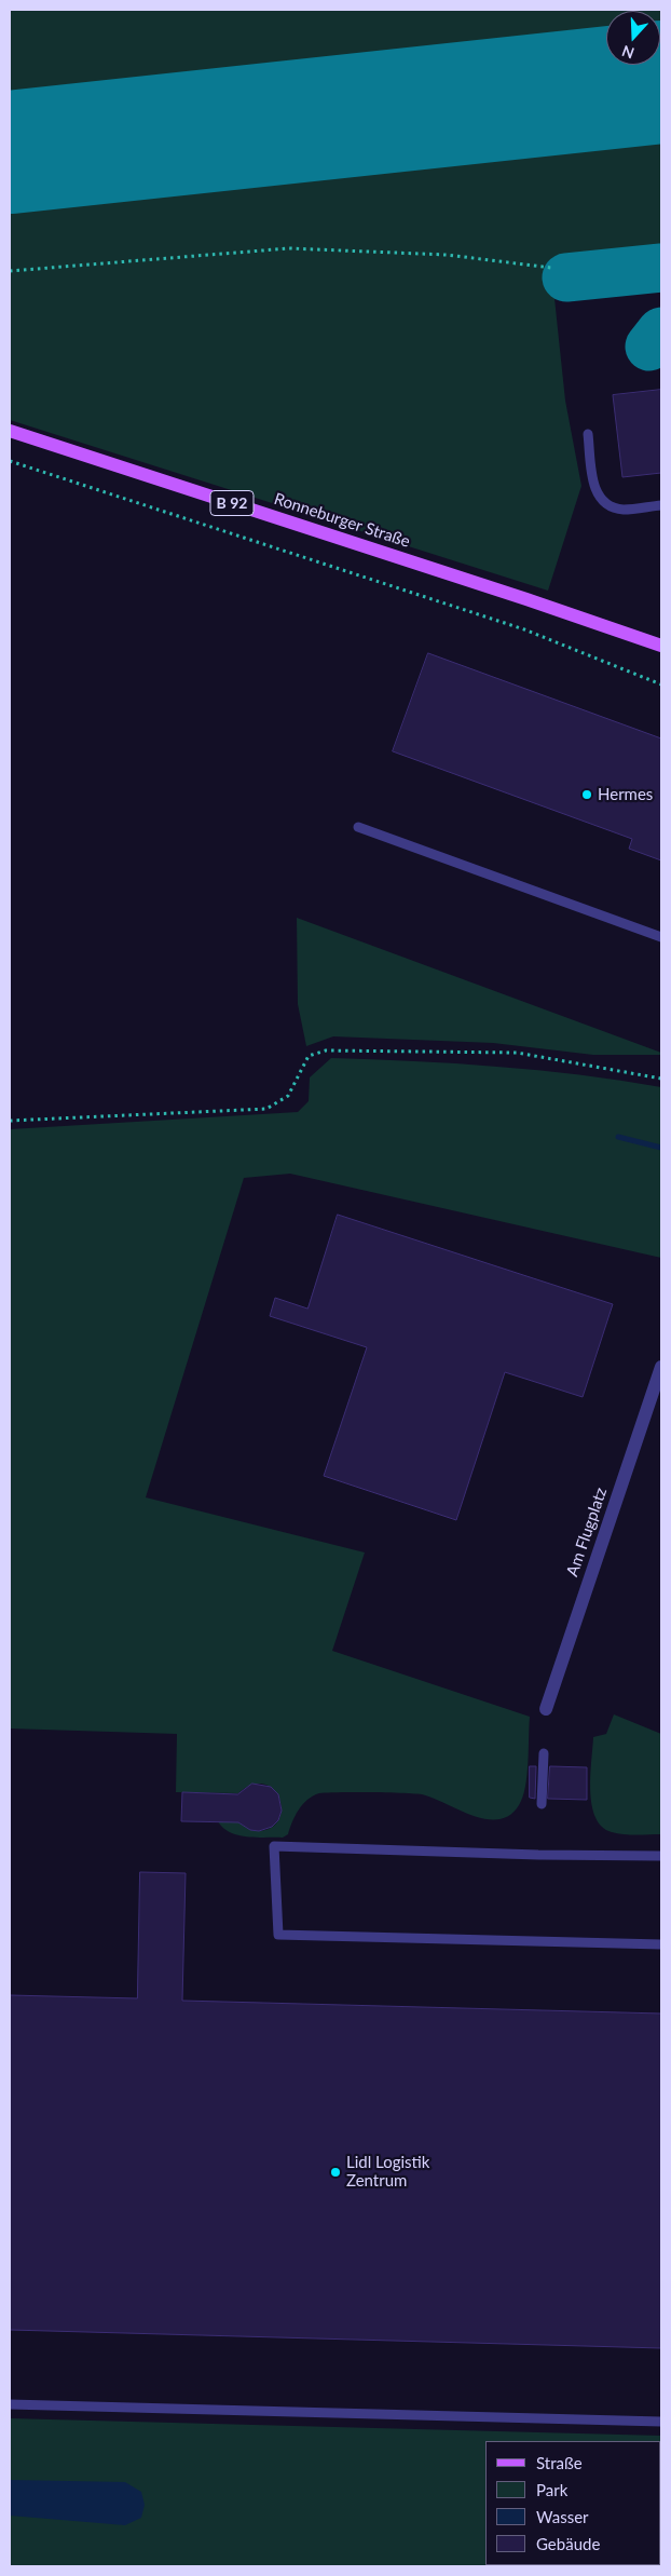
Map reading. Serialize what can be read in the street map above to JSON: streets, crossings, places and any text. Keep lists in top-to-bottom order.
{
  "streets": {
    "main road": ["B 92", "Ronneburger Straße"],
    "street": ["Am Flugplatz"]
  },
  "places": ["Hermes", "Lidl Logistik Zentrum"],
  "legend": [
    "Straße",
    "Park",
    "Wasser",
    "Gebäude"
  ],
  "north": "bottom"
}
